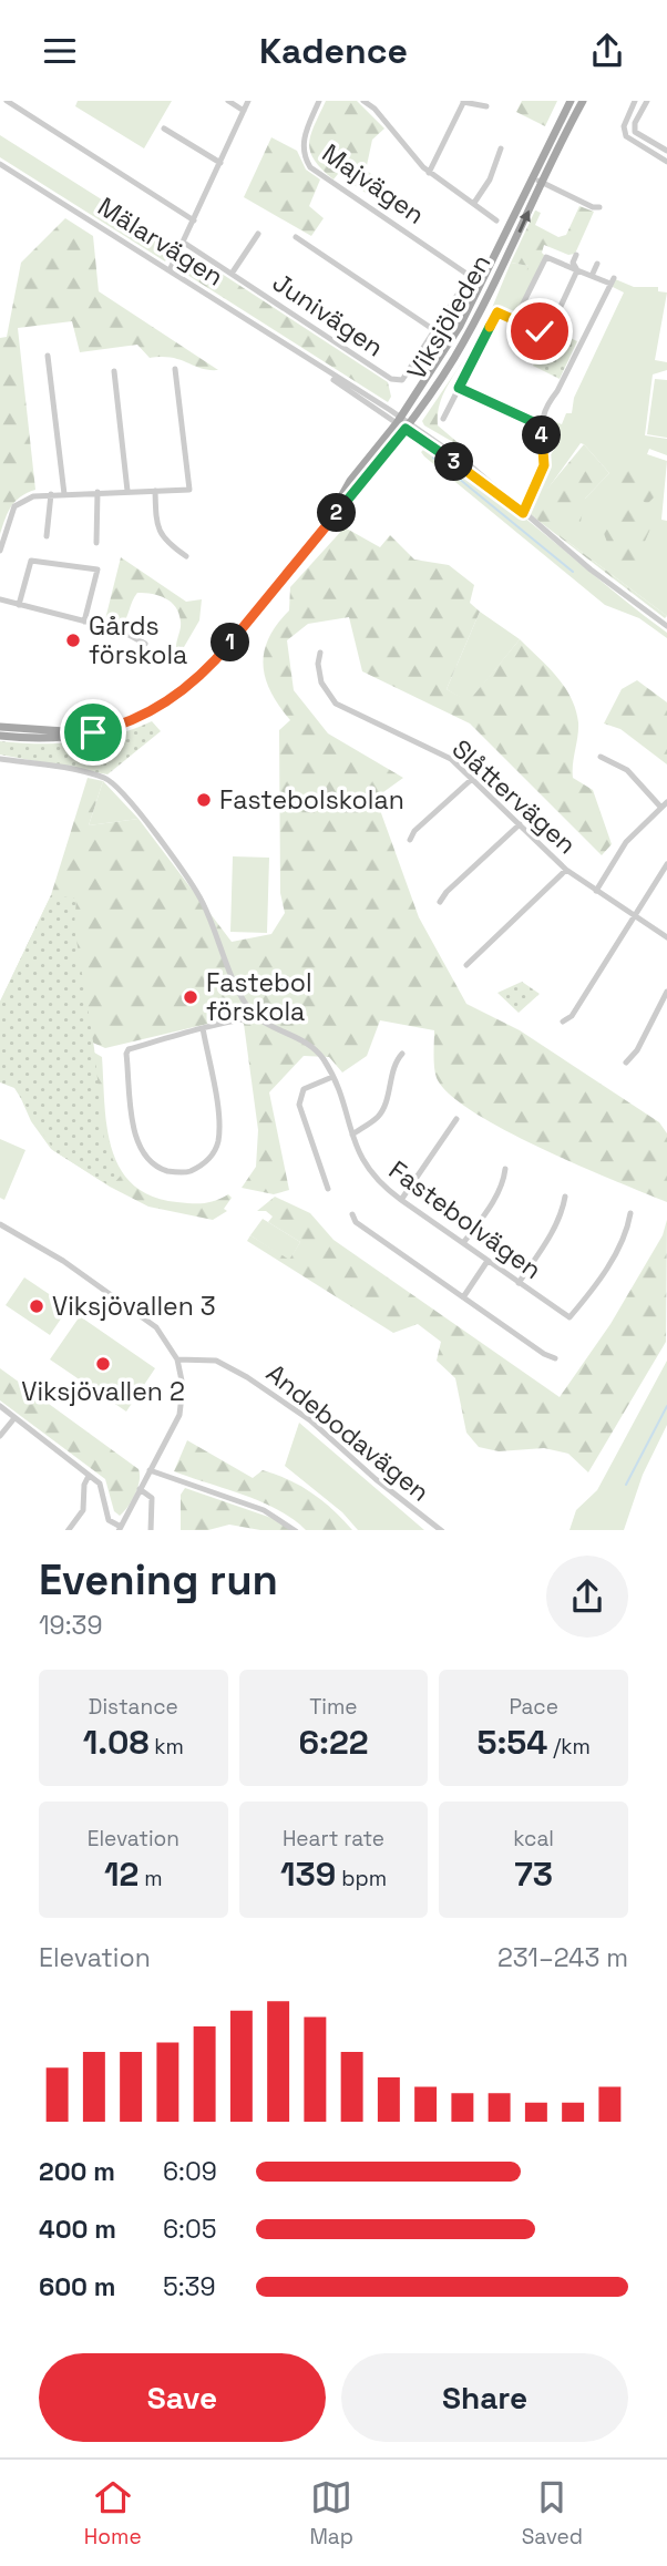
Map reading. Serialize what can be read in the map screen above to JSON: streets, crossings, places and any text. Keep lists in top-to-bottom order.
{
  "streets": {
    "main road": ["Viksjöleden"],
    "street": [
      "Majvägen",
      "Mälarvägen",
      "Junivägen",
      "Slåttervägen",
      "Fastebolvägen",
      "Andebodavägen"
    ]
  },
  "crossings": [
    ["Majvägen", "Junivägen"],
    ["Mälarvägen", "Viksjöleden"]
  ],
  "places": [
    "Gårds förskola",
    "Fastebolskolan",
    "Fastebol förskola",
    "Viksjövallen 3",
    "Viksjövallen 2"
  ],
  "page": {
    "header": "Kadence",
    "pins": [
      "4",
      "3",
      "2",
      "1"
    ],
    "heading": ["Evening run", "19:39"],
    "stats": [
      ["Distance", "1.08 km"],
      ["Time", "6:22"],
      ["Pace", "5:54 /km"],
      ["Elevation", "12 m"],
      ["Heart rate", "139 bpm"],
      ["kcal", "73"]
    ],
    "chart": ["Elevation", "231–243 m"],
    "list": [
      {
        "name": "200 m",
        "note": "6:09"
      },
      {
        "name": "400 m",
        "note": "6:05"
      },
      {
        "name": "600 m",
        "note": "5:39"
      }
    ],
    "buttons": ["Save", "Share"],
    "tabs": ["Home", "Map", "Saved"]
  }
}
